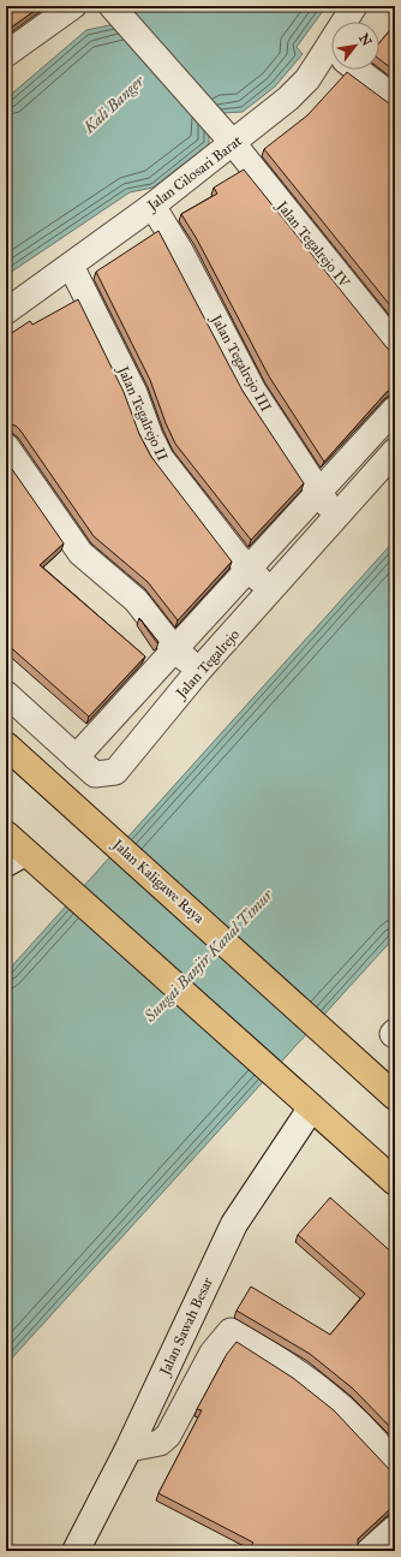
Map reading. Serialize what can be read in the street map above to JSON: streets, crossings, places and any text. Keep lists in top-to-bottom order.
{
  "streets": {
    "highway": ["Jalan Kaligawe Raya"],
    "street": [
      "Jalan Cilosari Barat",
      "Jalan Tegalrejo IV",
      "Jalan Tegalrejo III",
      "Jalan Tegalrejo II",
      "Jalan Tegalrejo",
      "Jalan Sawah Besar"
    ]
  },
  "crossings": [
    ["Jalan Cilosari Barat", "Jalan Tegalrejo IV"],
    ["Jalan Cilosari Barat", "Jalan Tegalrejo III"],
    ["Jalan Cilosari Barat", "Jalan Tegalrejo II"],
    ["Jalan Tegalrejo III", "Jalan Tegalrejo"],
    ["Jalan Tegalrejo II", "Jalan Tegalrejo"]
  ],
  "water": ["Kali Banger", "Sungai Banjir Kanal Timur"],
  "north": "top right"
}
